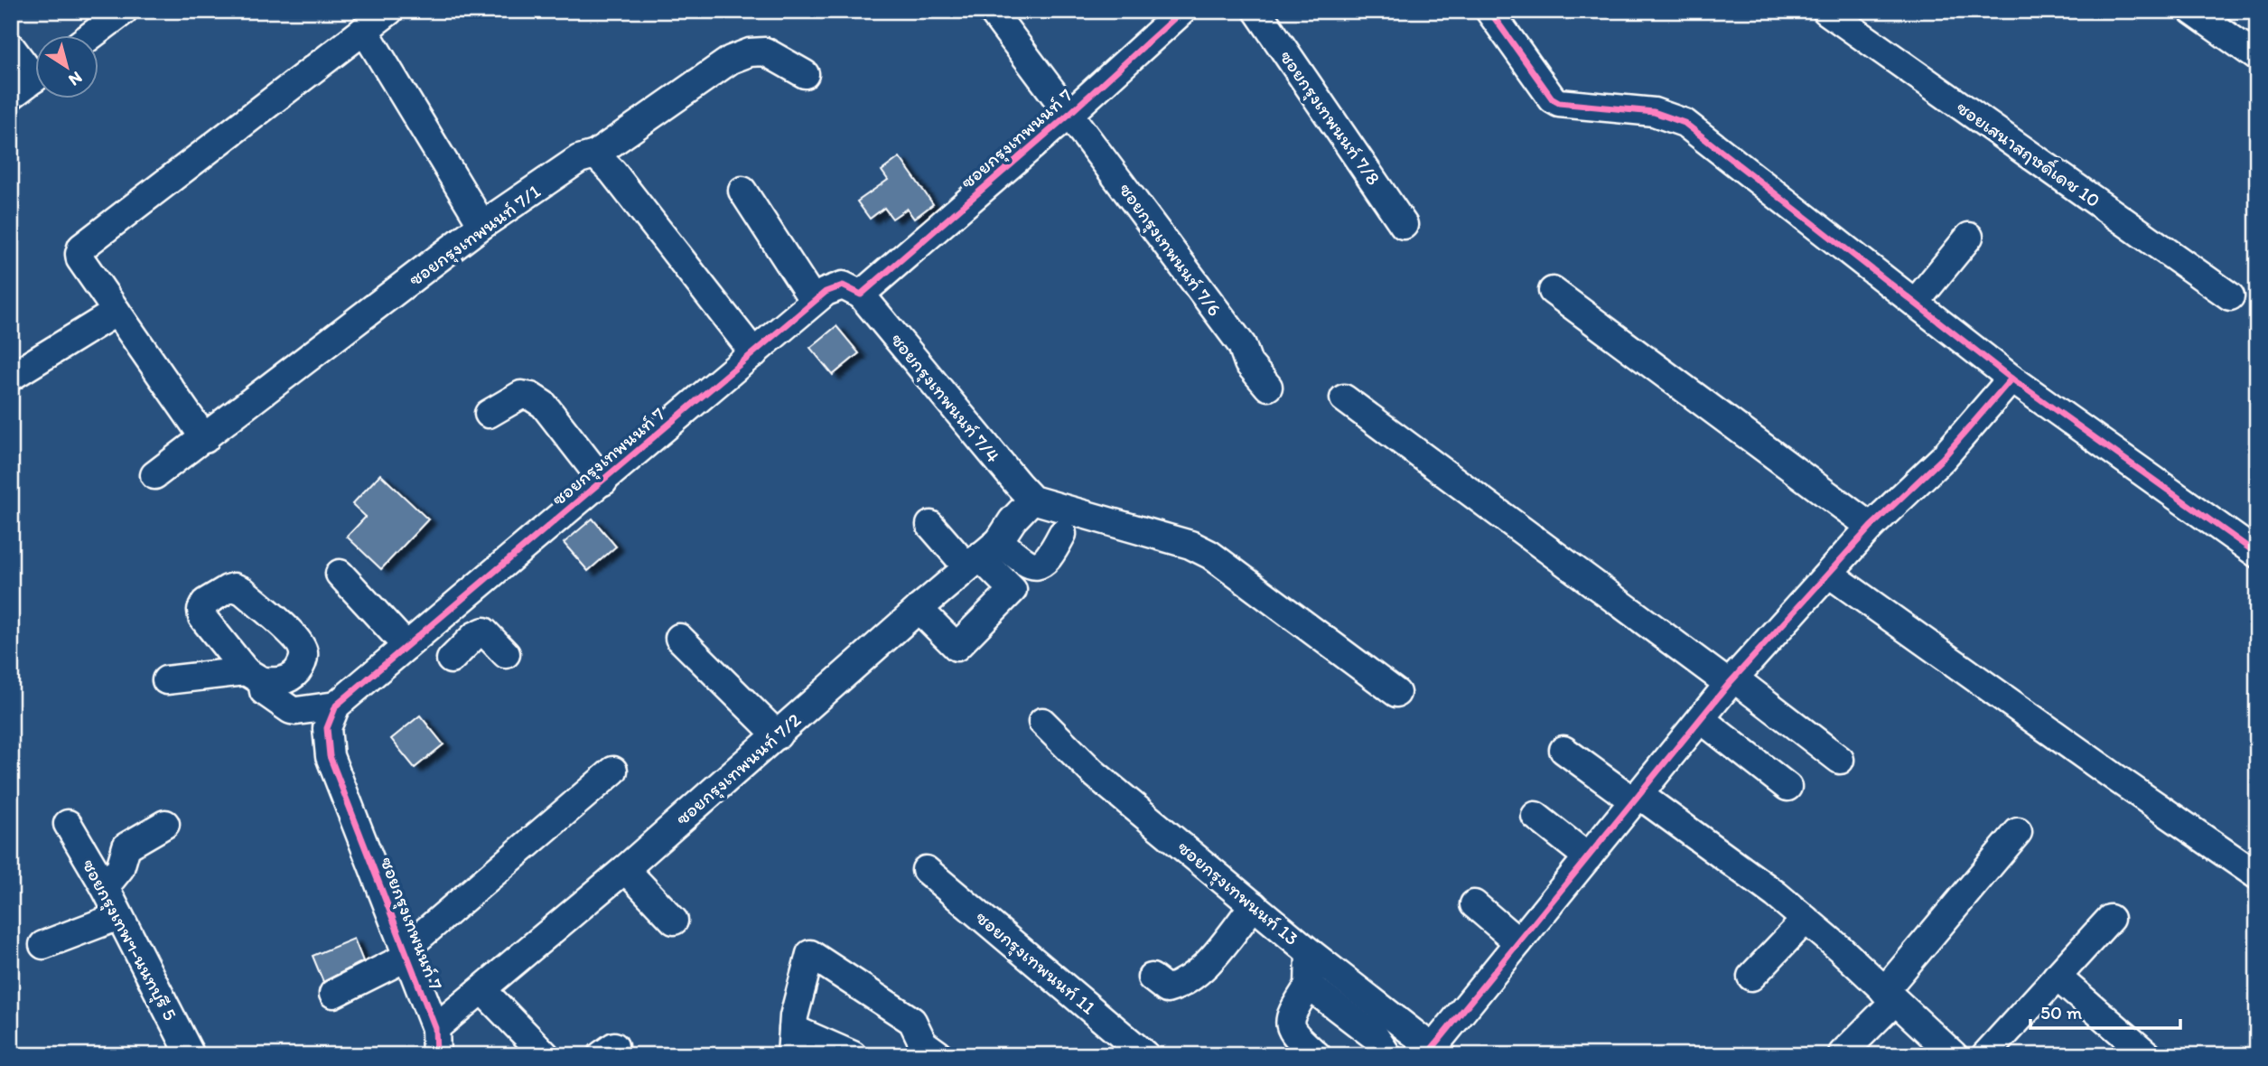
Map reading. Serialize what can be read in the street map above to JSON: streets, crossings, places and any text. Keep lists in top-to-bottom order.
{
  "streets": {
    "street": [
      "ซอยกรุงเทพนนท์ 7/8",
      "ซอยกรุงเทพนนท์ 7",
      "ซอยเสนาสฤษดิ์เดช 10",
      "ซอยกรุงเทพนนท์ 7/1",
      "ซอยกรุงเทพนนท์ 7/6",
      "ซอยกรุงเทพนนท์ 7/4",
      "ซอยกรุงเทพนนท์ 7/2",
      "ซอยกรุงเทพนนท์ 13",
      "ซอยกรุงเทพฯ-นนทบุรี 5",
      "ซอยกรุงเทพนนท์ 11"
    ]
  },
  "crossings": [
    ["ซอยกรุงเทพนนท์ 7", "ซอยกรุงเทพนนท์ 7/6"],
    ["ซอยกรุงเทพนนท์ 7", "ซอยกรุงเทพนนท์ 7/4"],
    ["ซอยกรุงเทพนนท์ 7", "ซอยกรุงเทพนนท์ 7/2"],
    ["ซอยกรุงเทพนนท์ 7/4", "ซอยกรุงเทพนนท์ 7/2"]
  ],
  "scale_bar": "50 m",
  "north": "bottom right"
}
